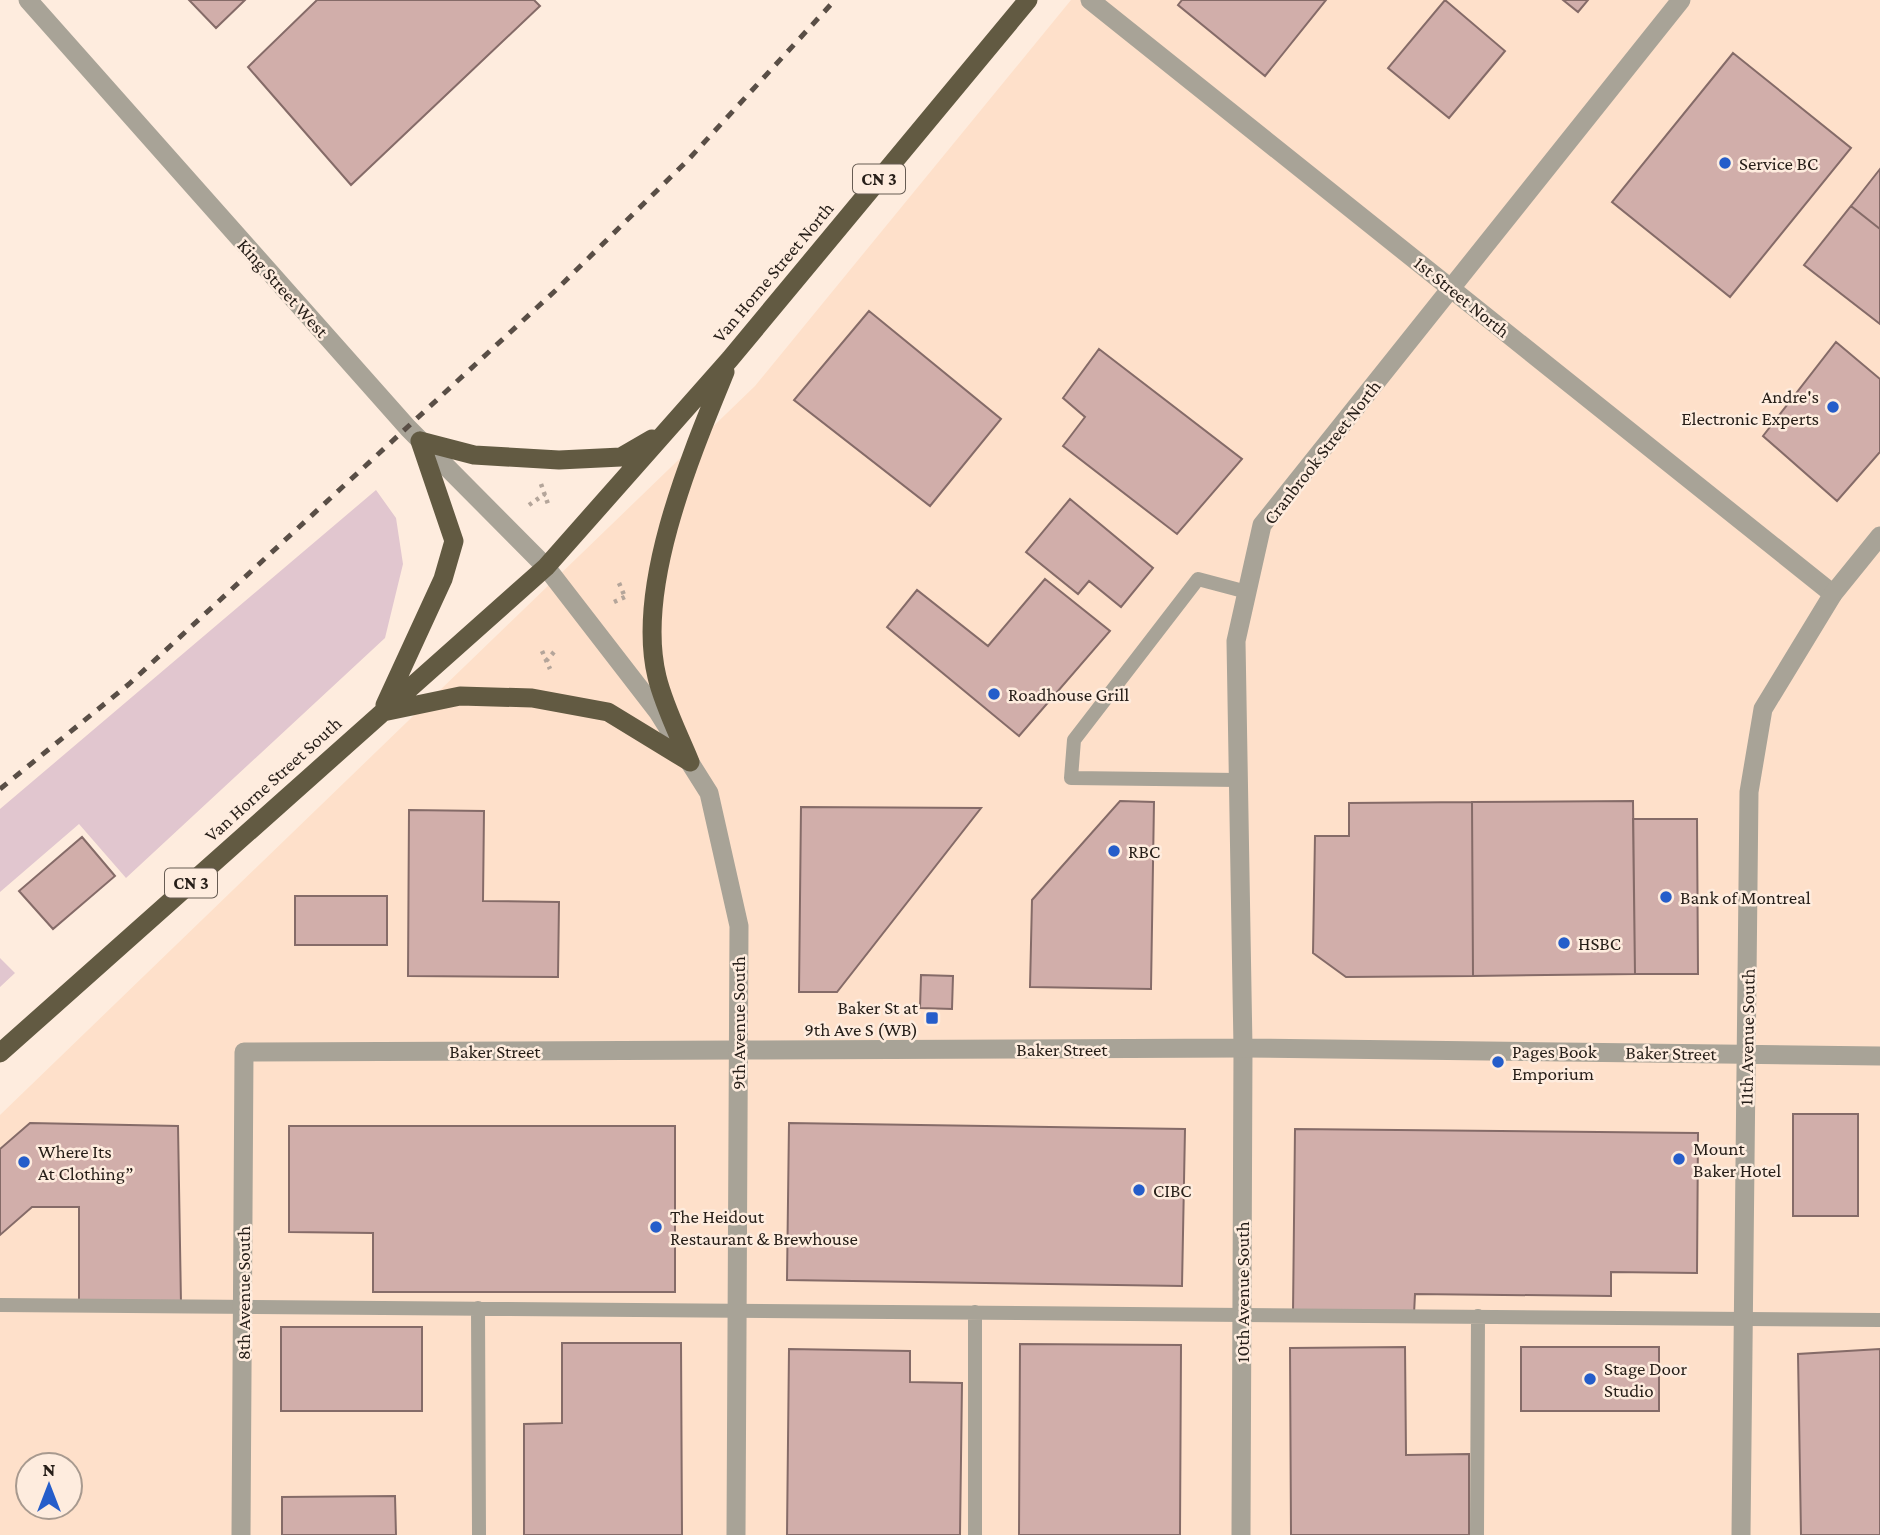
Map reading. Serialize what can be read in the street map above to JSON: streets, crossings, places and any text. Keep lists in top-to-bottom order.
{
  "streets": {
    "highway": ["CN 3", "Van Horne Street North", "Van Horne Street South"],
    "street": [
      "King Street West",
      "1st Street North",
      "Cranbrook Street North",
      "9th Avenue South",
      "11th Avenue South",
      "Baker Street",
      "10th Avenue South",
      "8th Avenue South"
    ]
  },
  "crossings": [
    ["Van Horne Street North", "King Street West"],
    ["Van Horne Street North", "Van Horne Street South"],
    ["Van Horne Street North", "9th Avenue South"],
    ["King Street West", "Van Horne Street South"],
    ["King Street West", "9th Avenue South"],
    ["1st Street North", "Cranbrook Street North"],
    ["1st Street North", "11th Avenue South"],
    ["Cranbrook Street North", "Baker Street"],
    ["Cranbrook Street North", "10th Avenue South"],
    ["Van Horne Street South", "9th Avenue South"],
    ["9th Avenue South", "Baker Street"],
    ["11th Avenue South", "Baker Street"],
    ["Baker Street", "10th Avenue South"],
    ["Baker Street", "8th Avenue South"]
  ],
  "places": {
    "other": [
      "Service BC",
      "Andre's Electronic Experts",
      "Roadhouse Grill",
      "RBC",
      "Bank of Montreal",
      "HSBC",
      "Pages Book Emporium",
      "Mount Baker Hotel",
      "Where Its At Clothing”",
      "CIBC",
      "The Heidout Restaurant & Brewhouse",
      "Stage Door Studio"
    ],
    "transit": ["Baker St at 9th Ave S (WB)"]
  },
  "north": "top"
}
